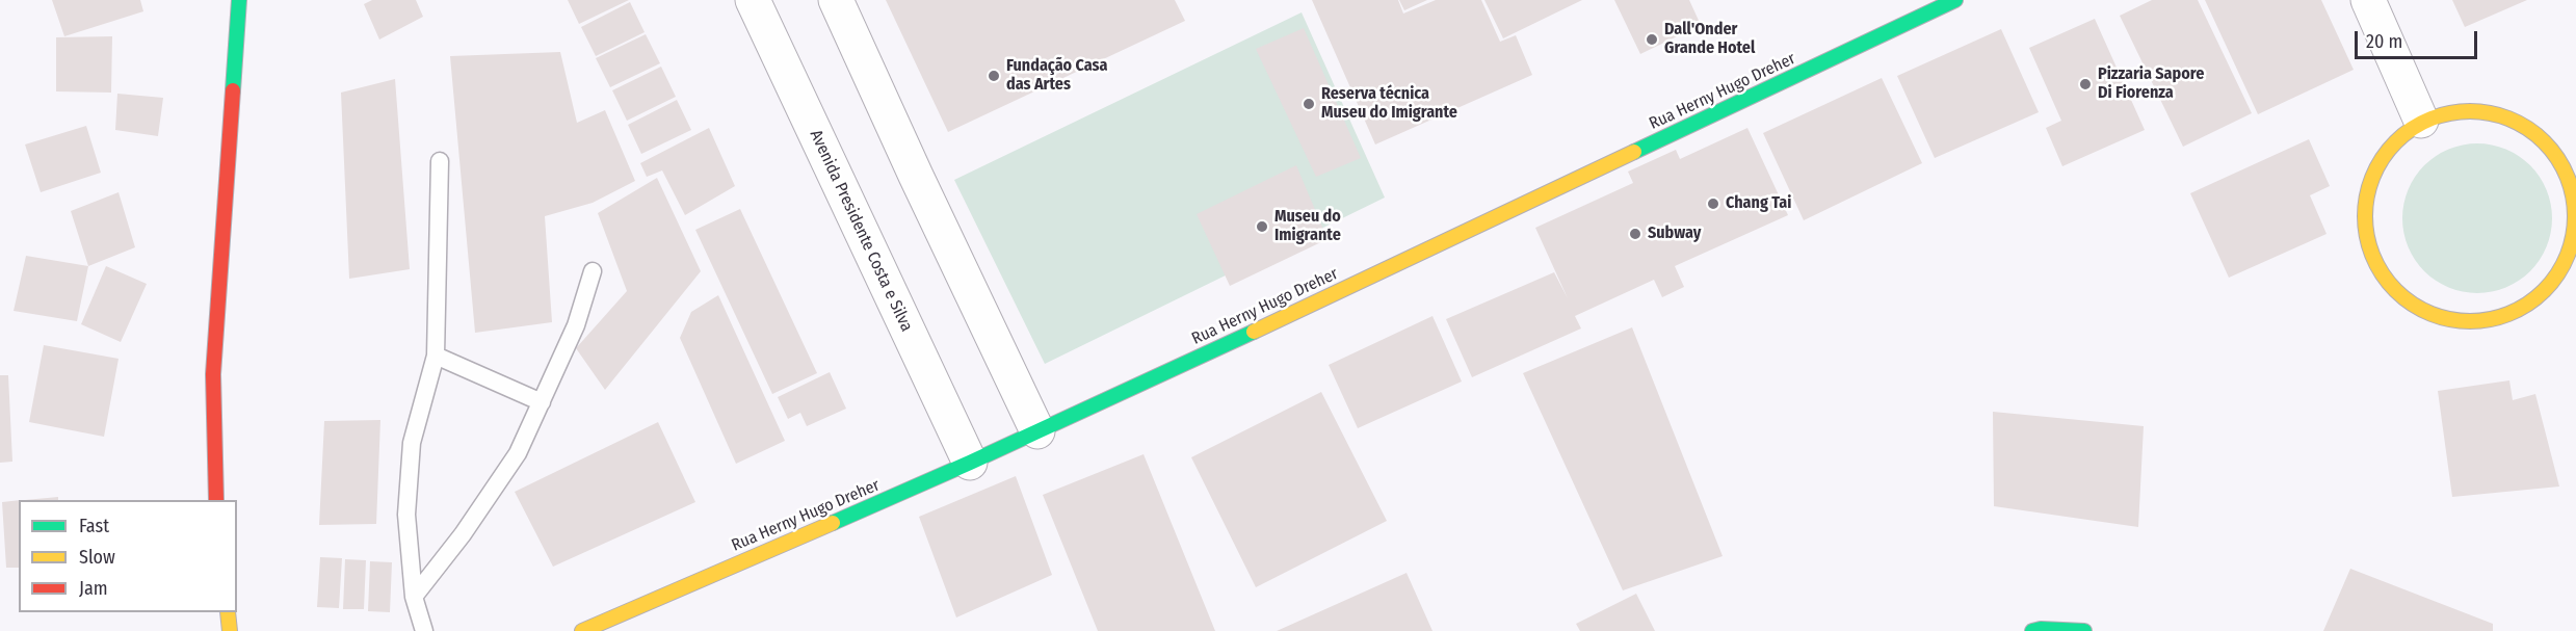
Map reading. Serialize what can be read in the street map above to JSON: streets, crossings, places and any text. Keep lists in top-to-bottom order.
{
  "streets": {
    "main road": ["Rua Herny Hugo Dreher"],
    "street": ["Avenida Presidente Costa e Silva"]
  },
  "crossings": [
    ["Rua Herny Hugo Dreher", "Avenida Presidente Costa e Silva"]
  ],
  "places": [
    "Dall'Onder Grande Hotel",
    "Fundação Casa das Artes",
    "Pizzaria Sapore Di Fiorenza",
    "Reserva técnica Museu do Imigrante",
    "Chang Tai",
    "Museu do Imigrante",
    "Subway"
  ],
  "legend": ["Fast", "Slow", "Jam"],
  "scale_bar": "20 m"
}
